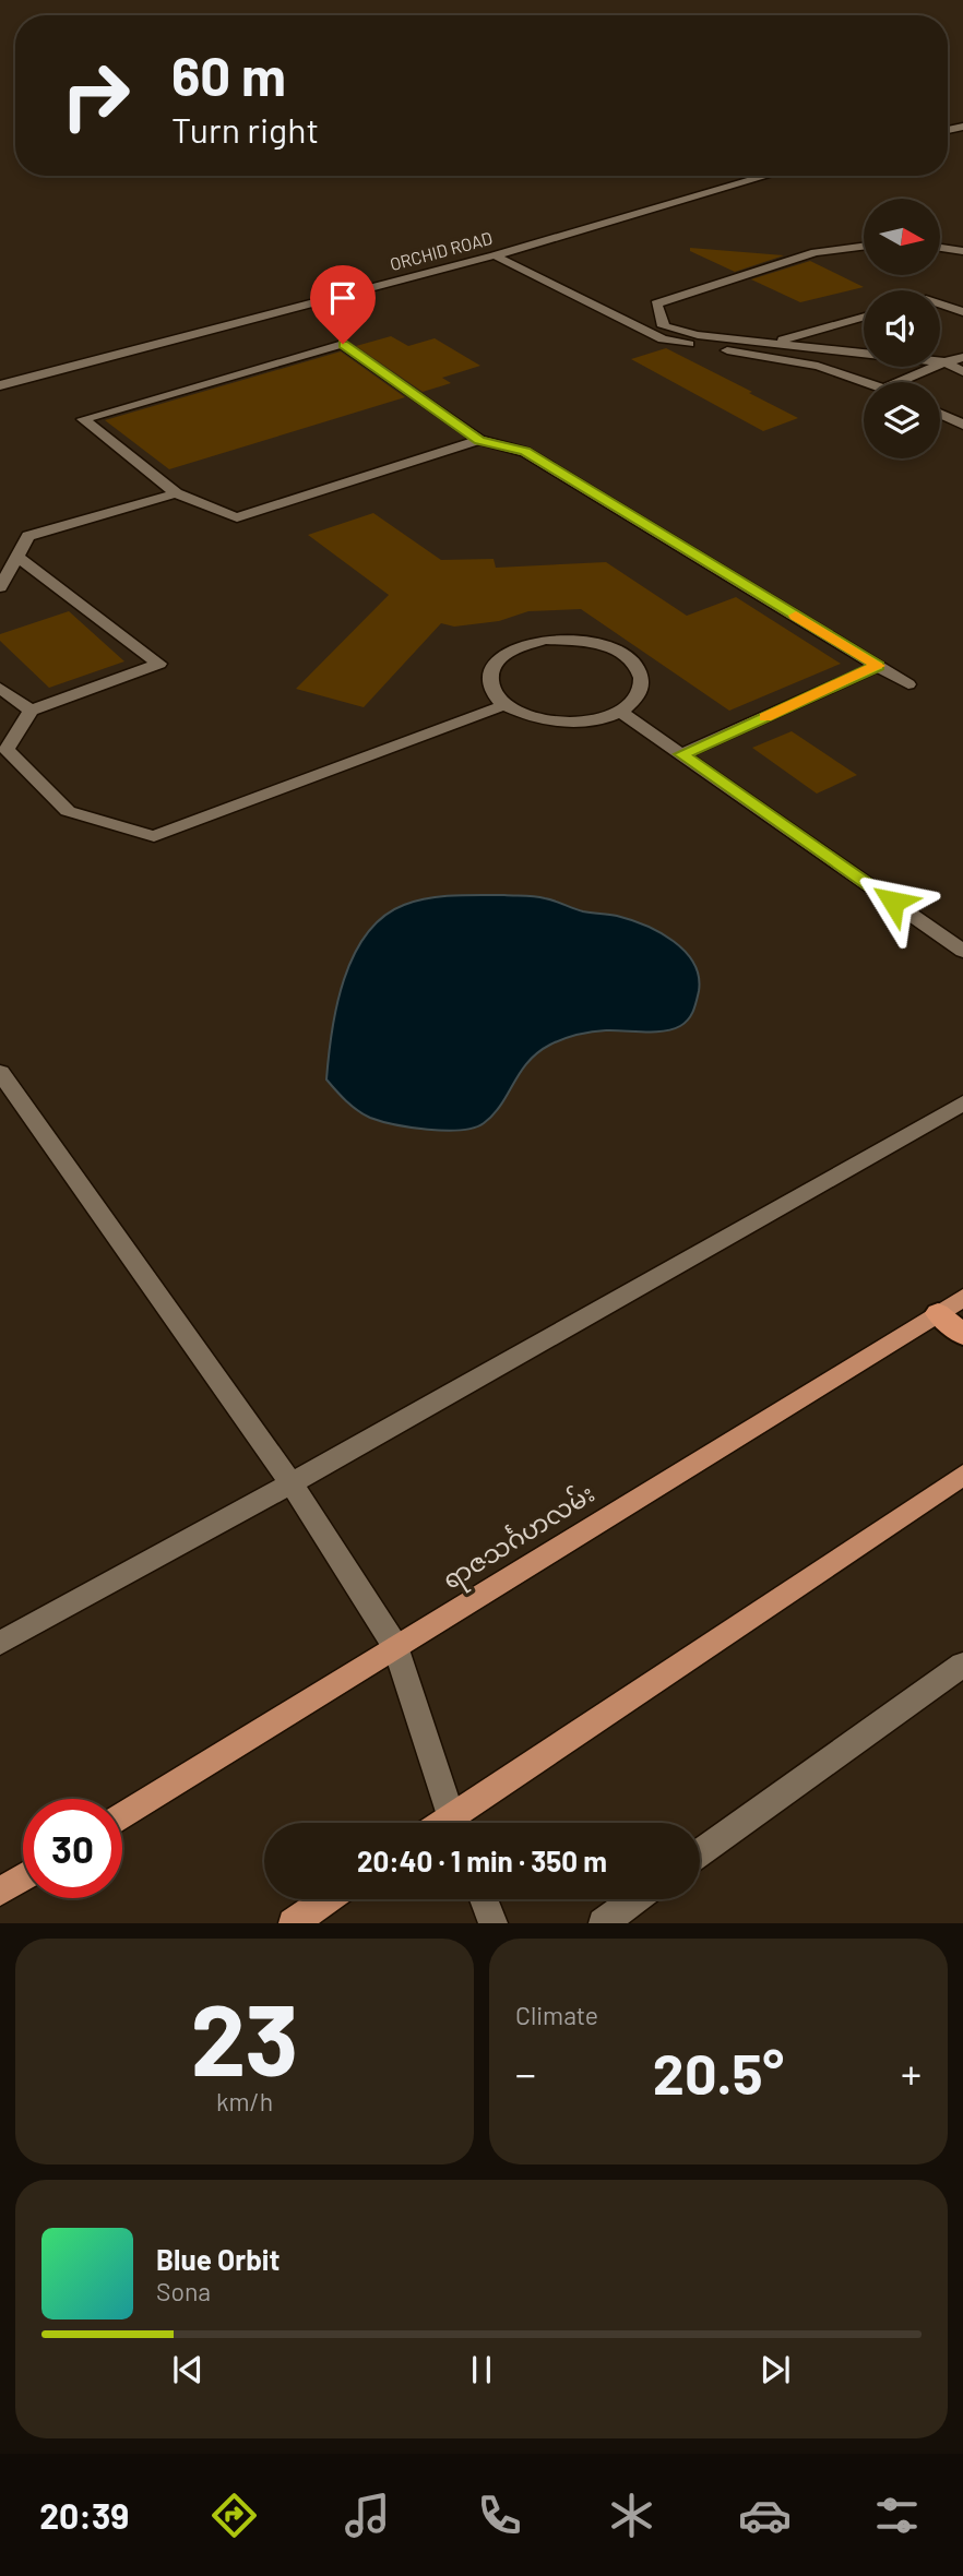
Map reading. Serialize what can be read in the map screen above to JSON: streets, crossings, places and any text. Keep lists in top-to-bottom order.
{
  "streets": {
    "main road": ["ရာဇသင်္ဂဟလမ်း"],
    "street": ["ORCHID ROAD"]
  },
  "north": "right",
  "page": {
    "turn": ["60 m", "Turn right"],
    "limit": "30",
    "trip": "20:40 · 1 min · 350 m",
    "tile": [
      ["23", "km/h"],
      "Climate"
    ],
    "heat": ["−", "20.5°", "+"],
    "song": ["Blue Orbit", "Sona"],
    "tabs": "20:39"
  }
}
